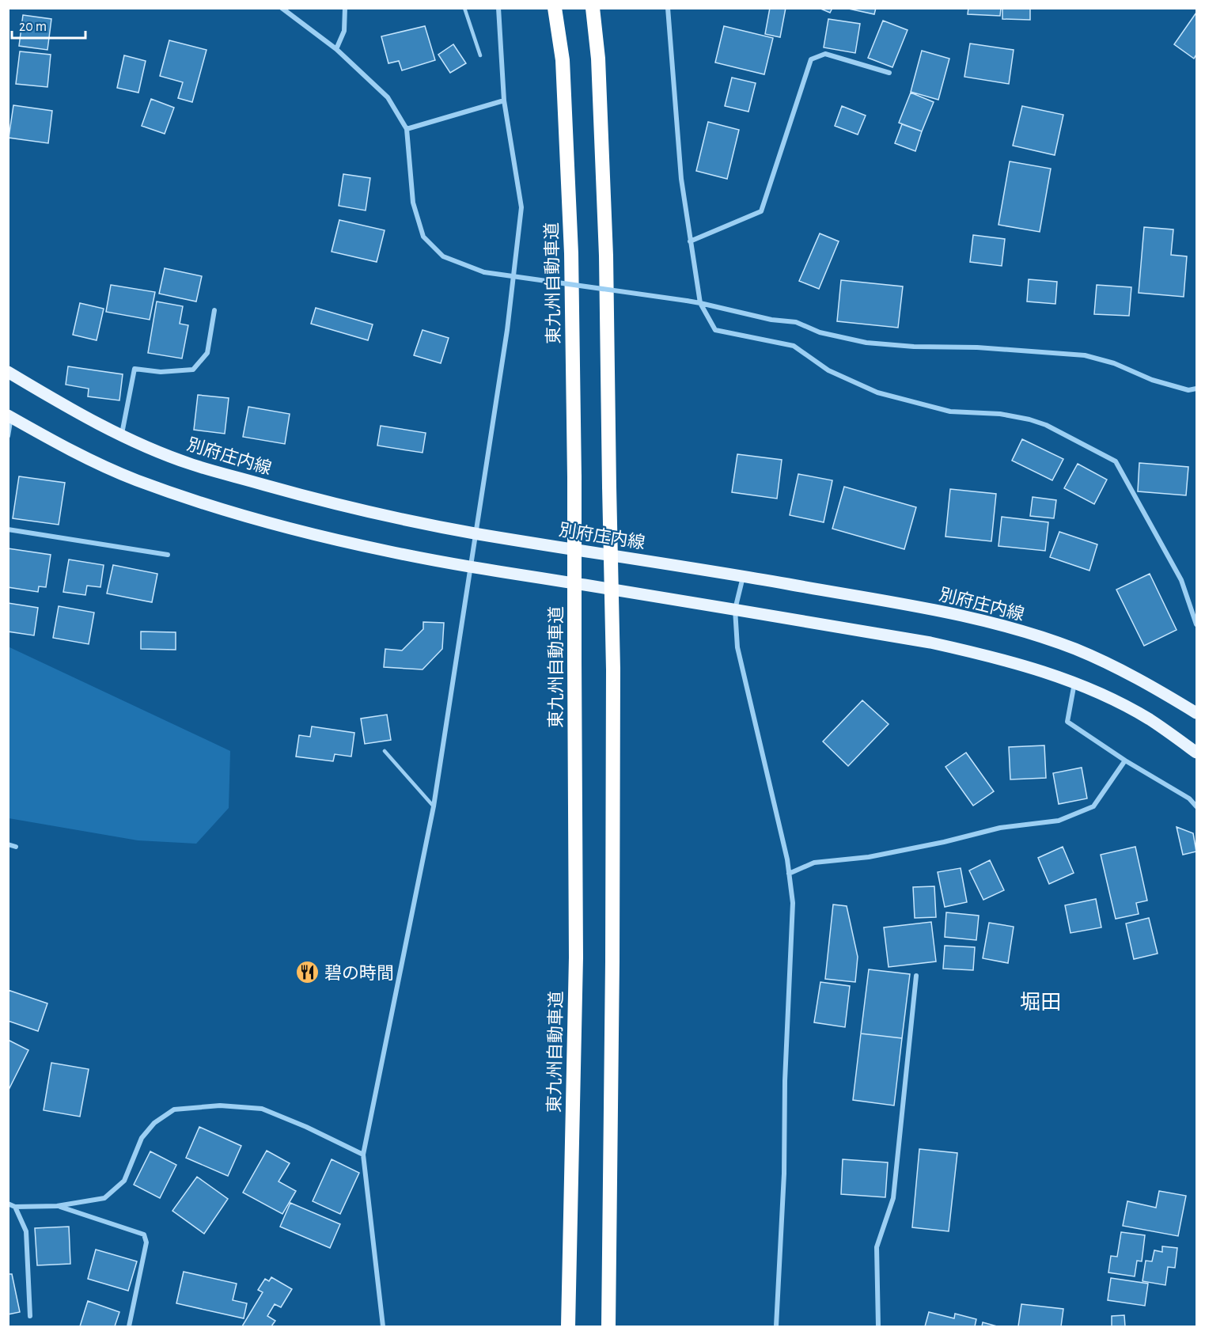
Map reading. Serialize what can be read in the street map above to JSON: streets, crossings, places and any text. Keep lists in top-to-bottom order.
{
  "streets": {
    "highway": ["東九州自動車道"],
    "main road": ["別府庄内線"]
  },
  "districts": ["堀田"],
  "places": {
    "restaurant": ["碧の時間"]
  },
  "scale_bar": "20 m"
}
